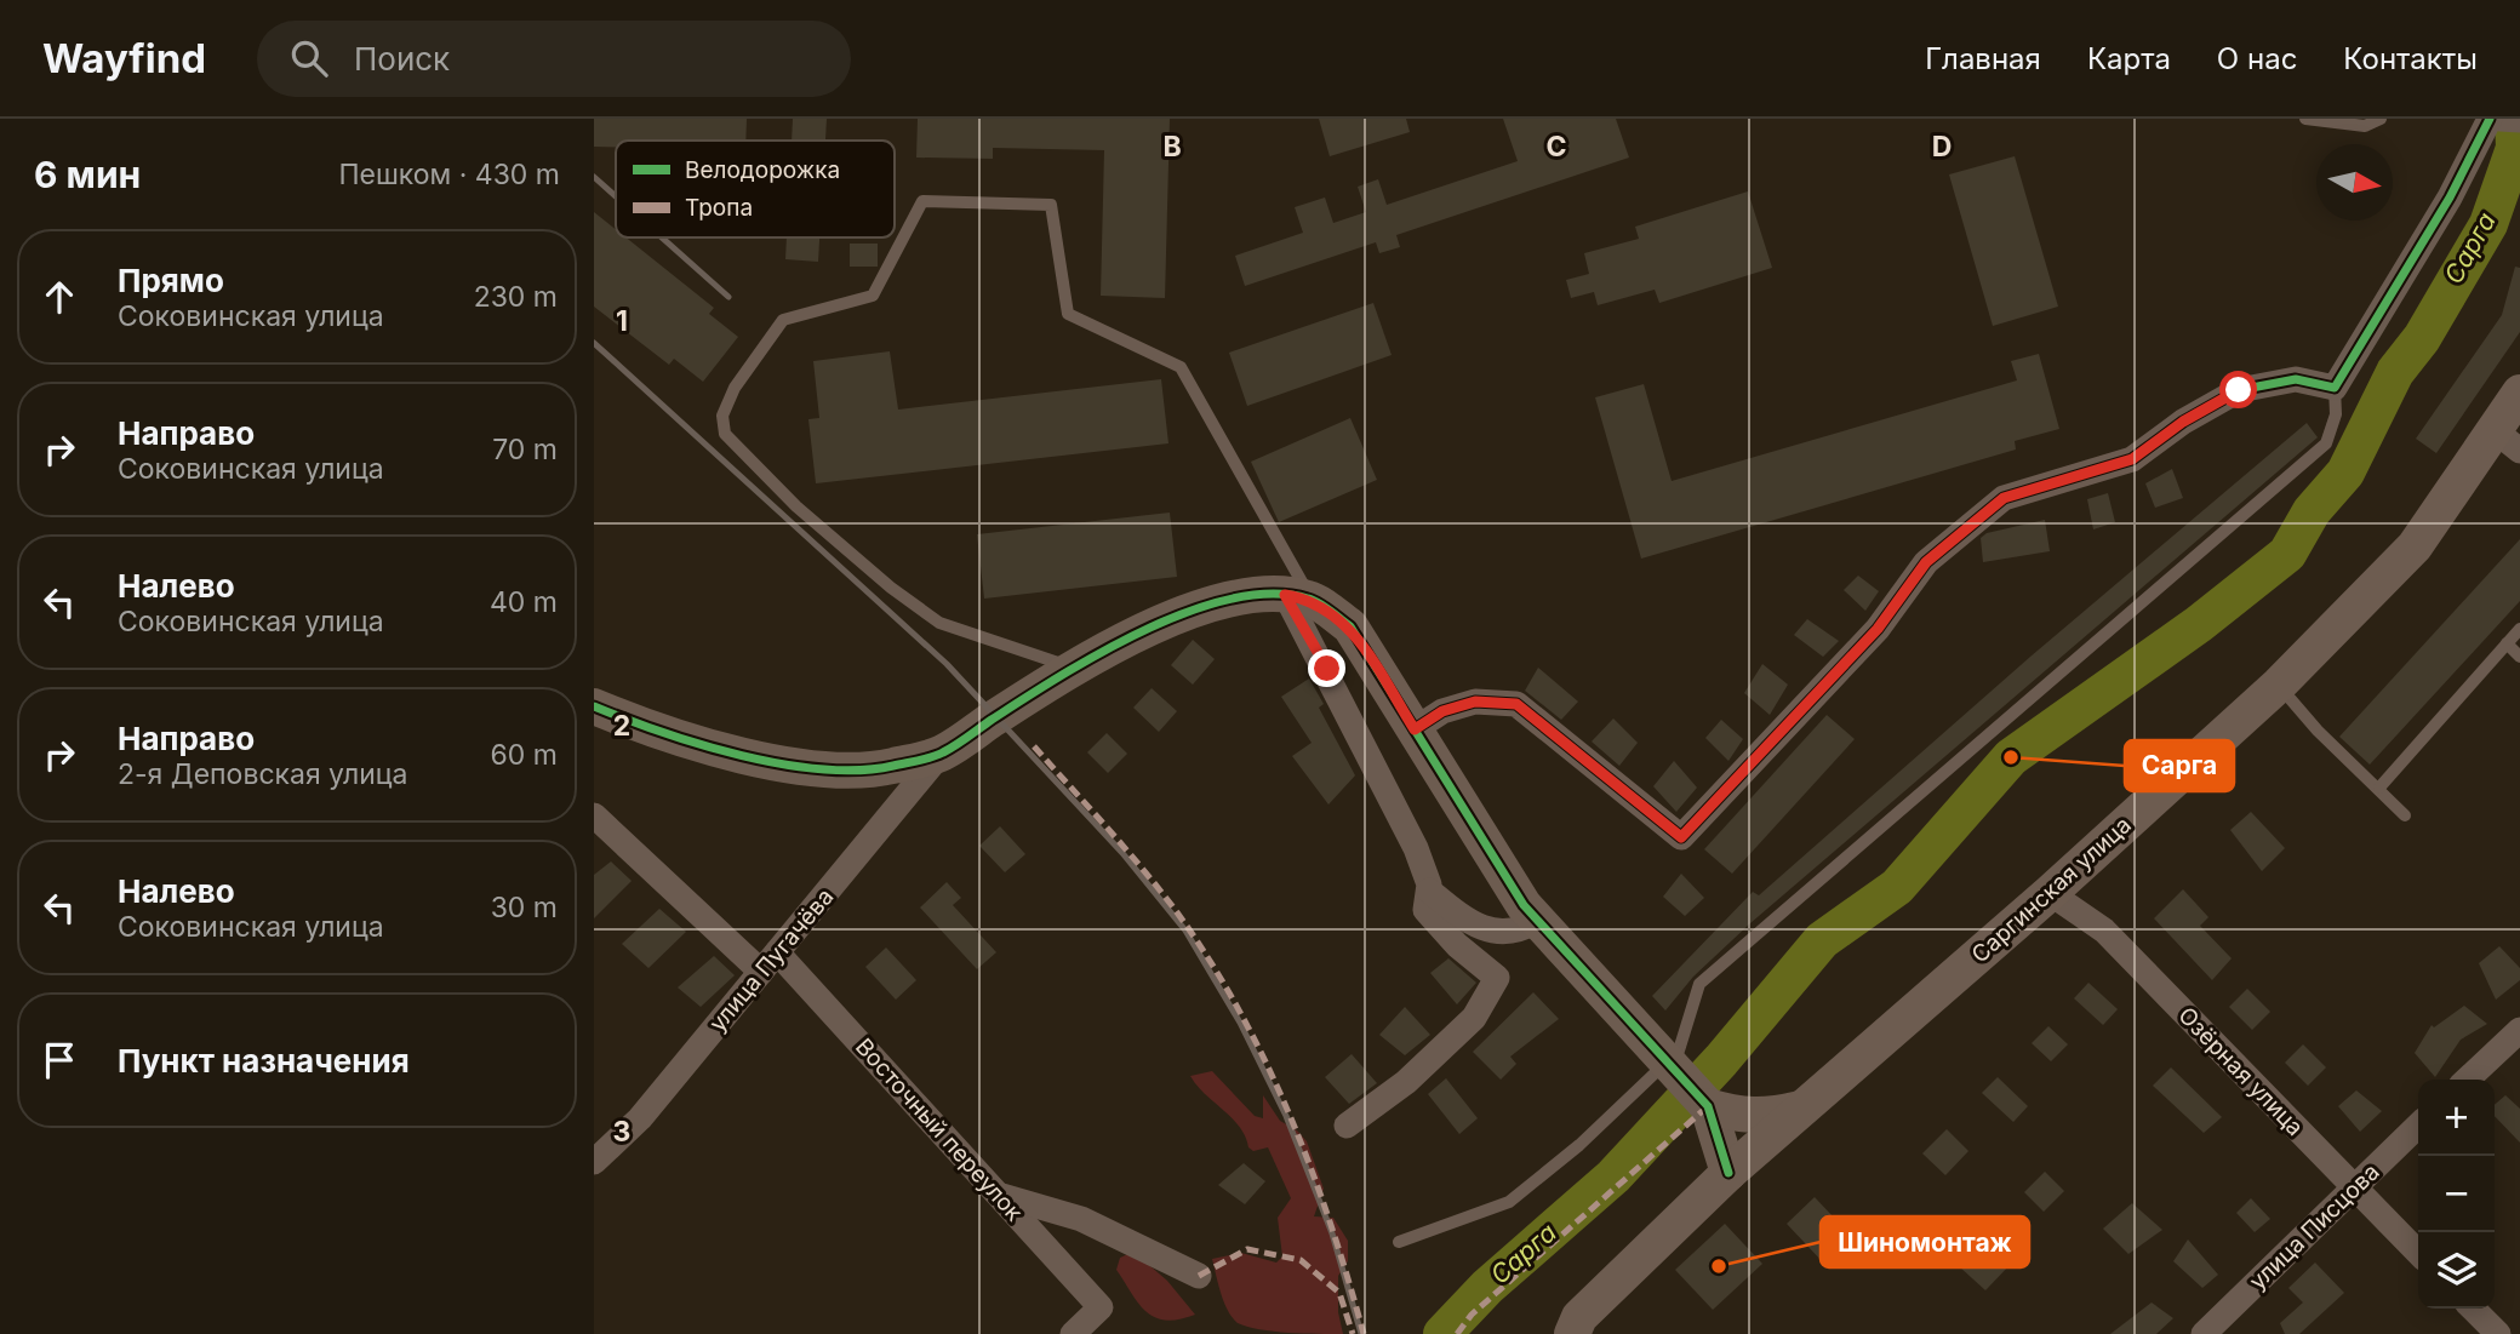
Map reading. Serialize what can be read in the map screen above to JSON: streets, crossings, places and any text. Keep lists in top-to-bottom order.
{
  "streets": {
    "street": [
      "Саргинская улица",
      "улица Пугачёва",
      "Озёрная улица",
      "Восточный переулок",
      "улица Писцова"
    ]
  },
  "crossings": [
    ["Саргинская улица", "Озёрная улица"],
    ["улица Пугачёва", "Восточный переулок"],
    ["Озёрная улица", "улица Писцова"]
  ],
  "water": ["Сарга"],
  "places": ["Сарга", "Шиномонтаж"],
  "legend": ["Велодорожка", "Тропа"],
  "north": "right",
  "page": {
    "header": "Wayfind",
    "search": "Поиск",
    "nav": [
      "Главная",
      "Карта",
      "О нас",
      "Контакты"
    ],
    "heading": ["6 мин", "Пешком · 430 m"],
    "list": [
      ["Прямо", "Соковинская улица", "230 m"],
      ["Направо", "Соковинская улица", "70 m"],
      ["Налево", "Соковинская улица", "40 m"],
      ["Направо", "2-я Деповская улица", "60 m"],
      ["Налево", "Соковинская улица", "30 m"],
      "Пункт назначения"
    ],
    "map_buttons": ["+", "−"]
  },
  "grid": {
    "columns": ["B", "C", "D"],
    "rows": ["1", "2", "3"]
  }
}
